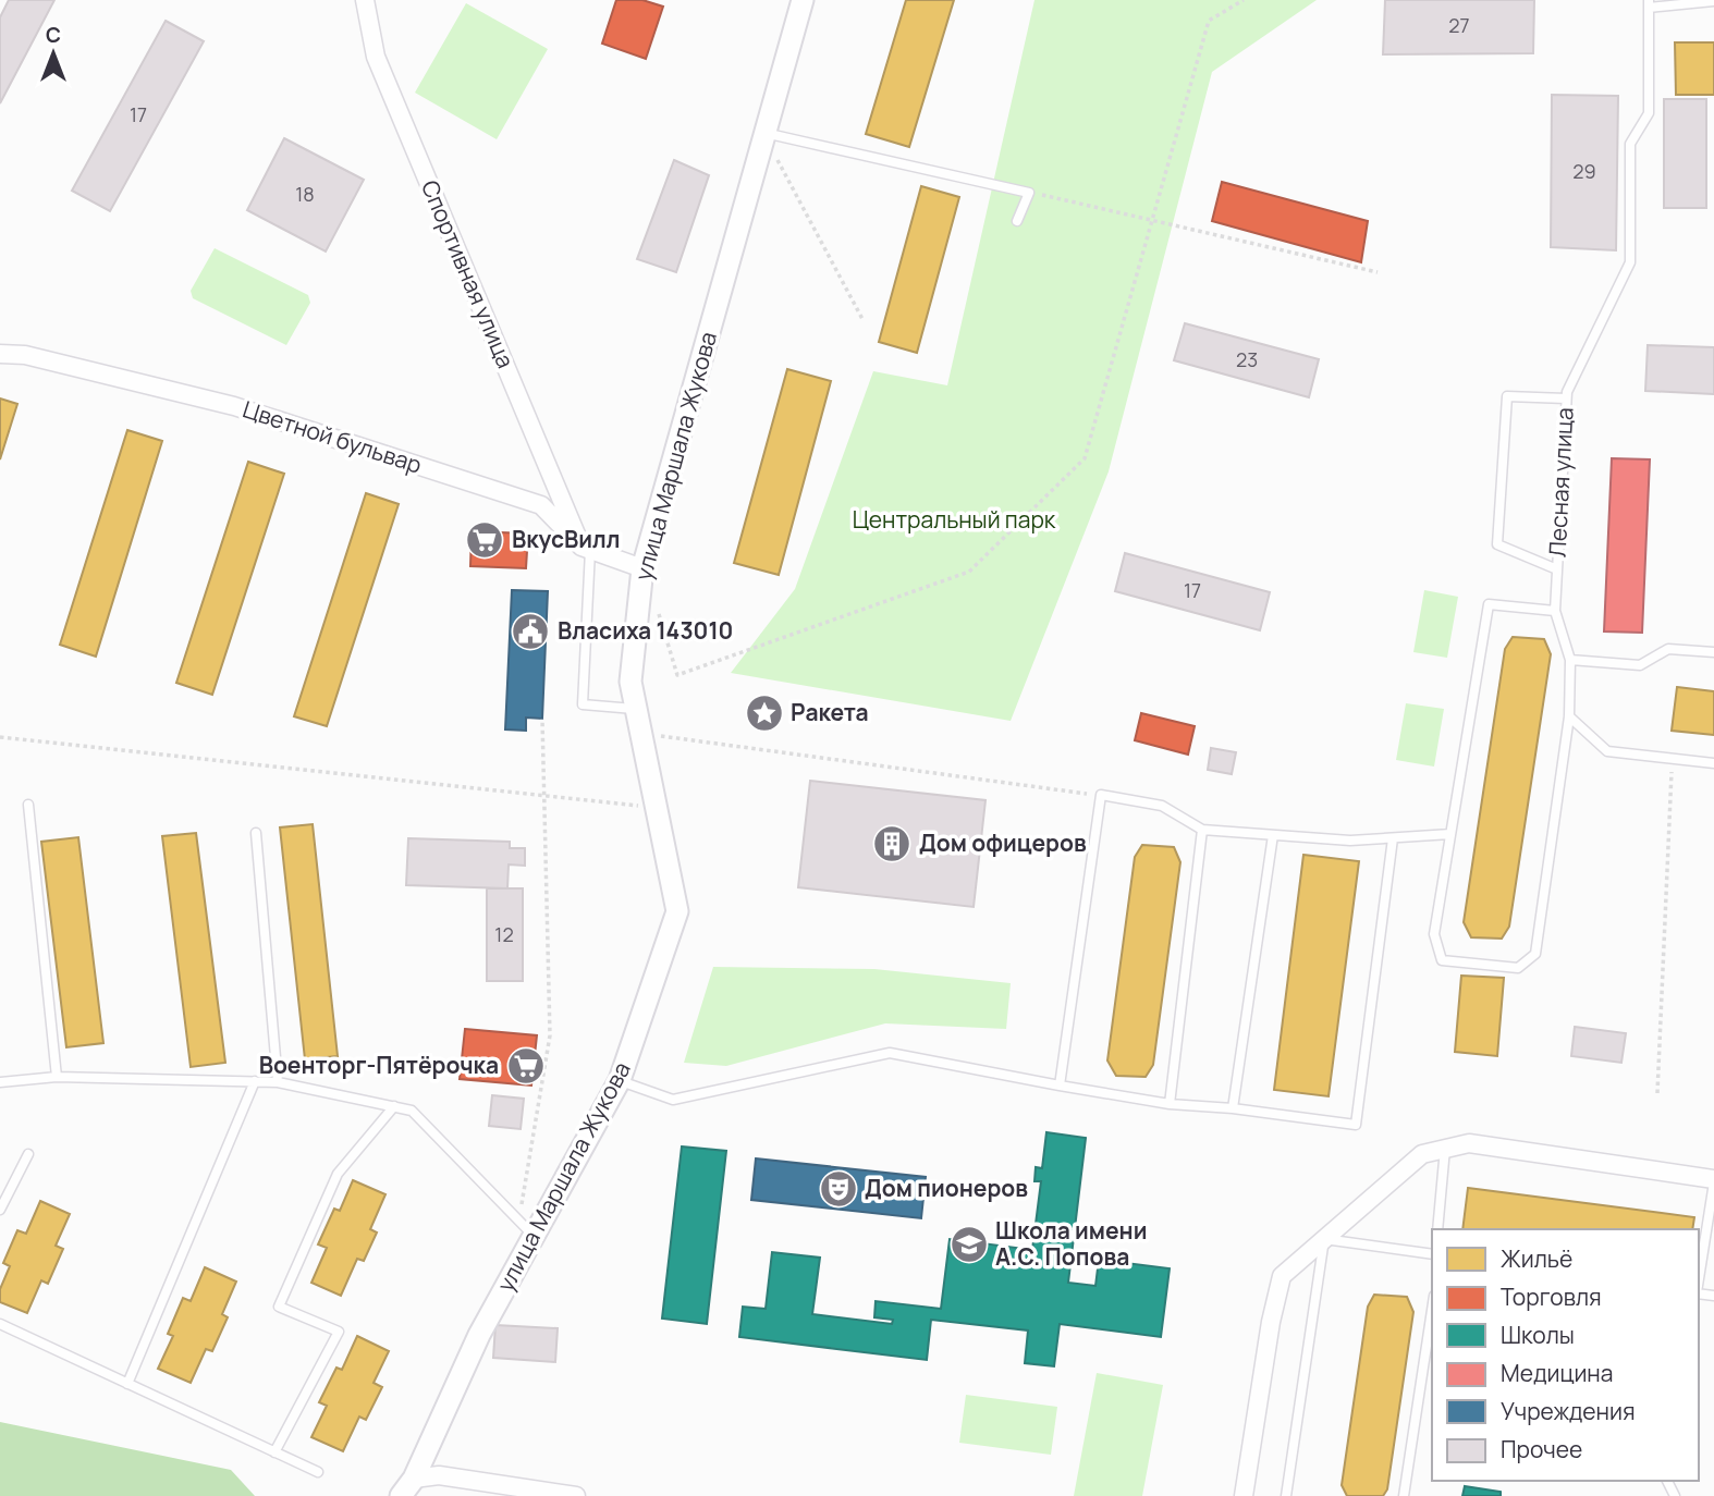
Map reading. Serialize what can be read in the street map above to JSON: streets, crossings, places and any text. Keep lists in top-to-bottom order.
{
  "streets": {
    "street": ["Спортивная улица", "Цветной бульвар", "улица Маршала Жукова"],
    "lane": ["Лесная улица"]
  },
  "crossings": [
    ["Спортивная улица", "Цветной бульвар"],
    ["Цветной бульвар", "улица Маршала Жукова"]
  ],
  "parks": ["Центральный парк"],
  "places": {
    "supermarket": ["ВкусВилл", "Военторг-Пятёрочка"],
    "public building": ["Власиха 143010"],
    "place": ["Ракета"],
    "building": ["Дом офицеров"],
    "theatre": ["Дом пионеров"],
    "school or university": ["Школа имени А.С. Попова"]
  },
  "house_numbers": [
    "27",
    "17",
    "29",
    "18",
    "23",
    "17",
    "12"
  ],
  "legend": [
    "Жильё",
    "Торговля",
    "Школы",
    "Медицина",
    "Учреждения",
    "Прочее"
  ],
  "north": "top"
}
